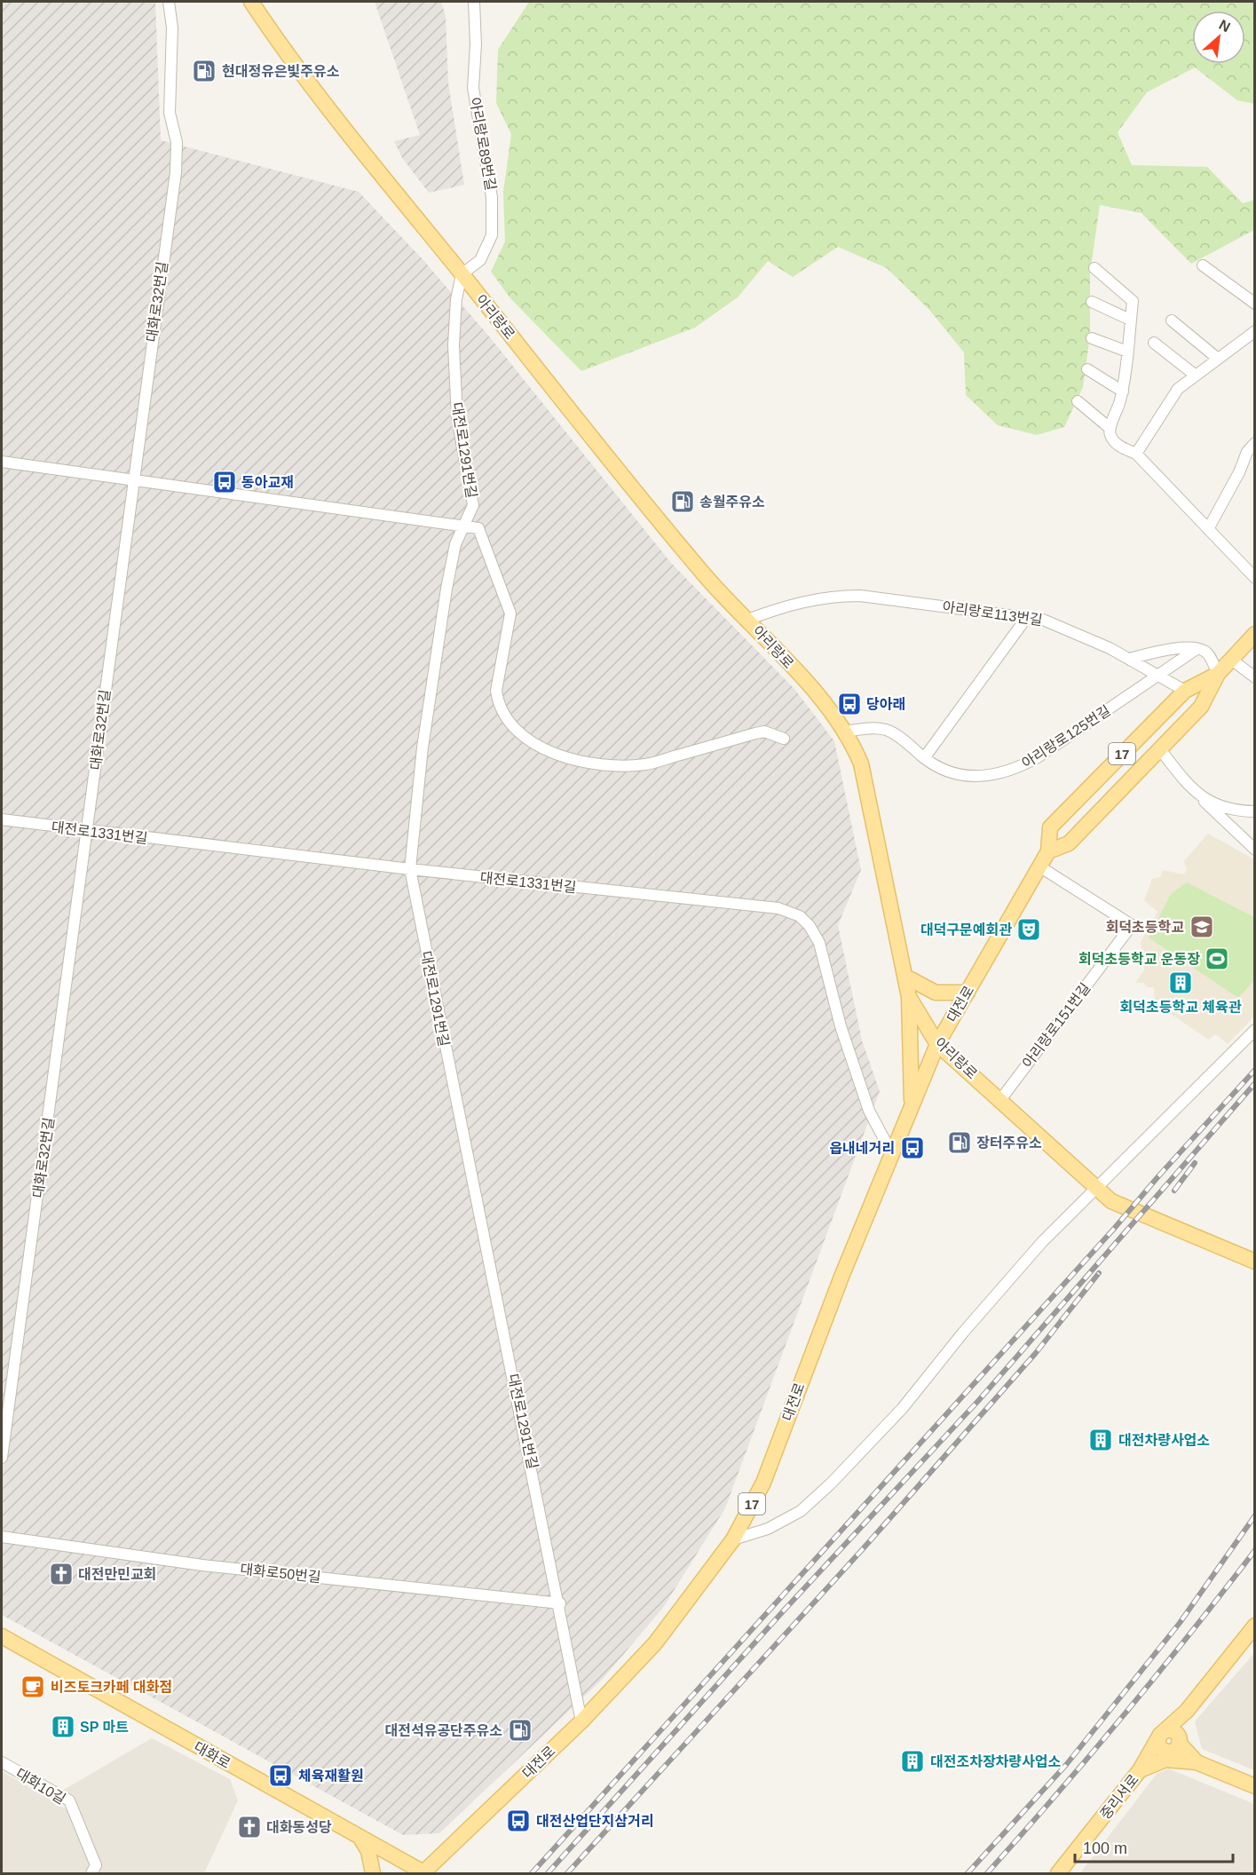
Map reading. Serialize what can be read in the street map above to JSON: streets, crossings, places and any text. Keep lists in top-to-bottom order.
{
  "streets": {
    "main road": [
      "아리랑로",
      "17",
      "대전로",
      "대화로",
      "중리서로"
    ],
    "street": [
      "아리랑로89번길",
      "대화로32번길",
      "대전로1291번길",
      "아리랑로113번길",
      "아리랑로125번길",
      "대전로1331번길",
      "아리랑로151번길",
      "대화로50번길",
      "대화10길"
    ]
  },
  "crossings": [
    ["아리랑로89번길", "아리랑로"],
    ["아리랑로89번길", "대전로1291번길"],
    ["대화로32번길", "대전로1331번길"],
    ["아리랑로", "대전로1291번길"],
    ["아리랑로", "아리랑로113번길"],
    ["아리랑로", "아리랑로125번길"],
    ["아리랑로", "대전로"],
    ["아리랑로", "아리랑로151번길"],
    ["대전로1291번길", "대전로1331번길"],
    ["대전로1291번길", "대전로"],
    ["대전로1291번길", "대화로50번길"],
    ["아리랑로113번길", "아리랑로125번길"],
    ["아리랑로113번길", "대전로"],
    ["대전로1331번길", "대전로"],
    ["대전로", "아리랑로151번길"],
    ["대전로", "대화로"]
  ],
  "places": {
    "fuel station": [
      "현대정유은빛주유소",
      "송월주유소",
      "장터주유소",
      "대전석유공단주유소"
    ],
    "bus stop": [
      "동아교재",
      "당아래",
      "읍내네거리",
      "체육재활원",
      "대전산업단지삼거리"
    ],
    "school or university": ["회덕초등학교"],
    "theatre": ["대덕구문예회관"],
    "sports": ["회덕초등학교 운동장"],
    "building": [
      "회덕초등학교 체육관",
      "대전차량사업소",
      "SP 마트",
      "대전조차장차량사업소"
    ],
    "church": ["대전만민교회", "대화동성당"],
    "cafe": ["비즈토크카페 대화점"]
  },
  "scale_bar": "100 m",
  "north": "top right"
}
